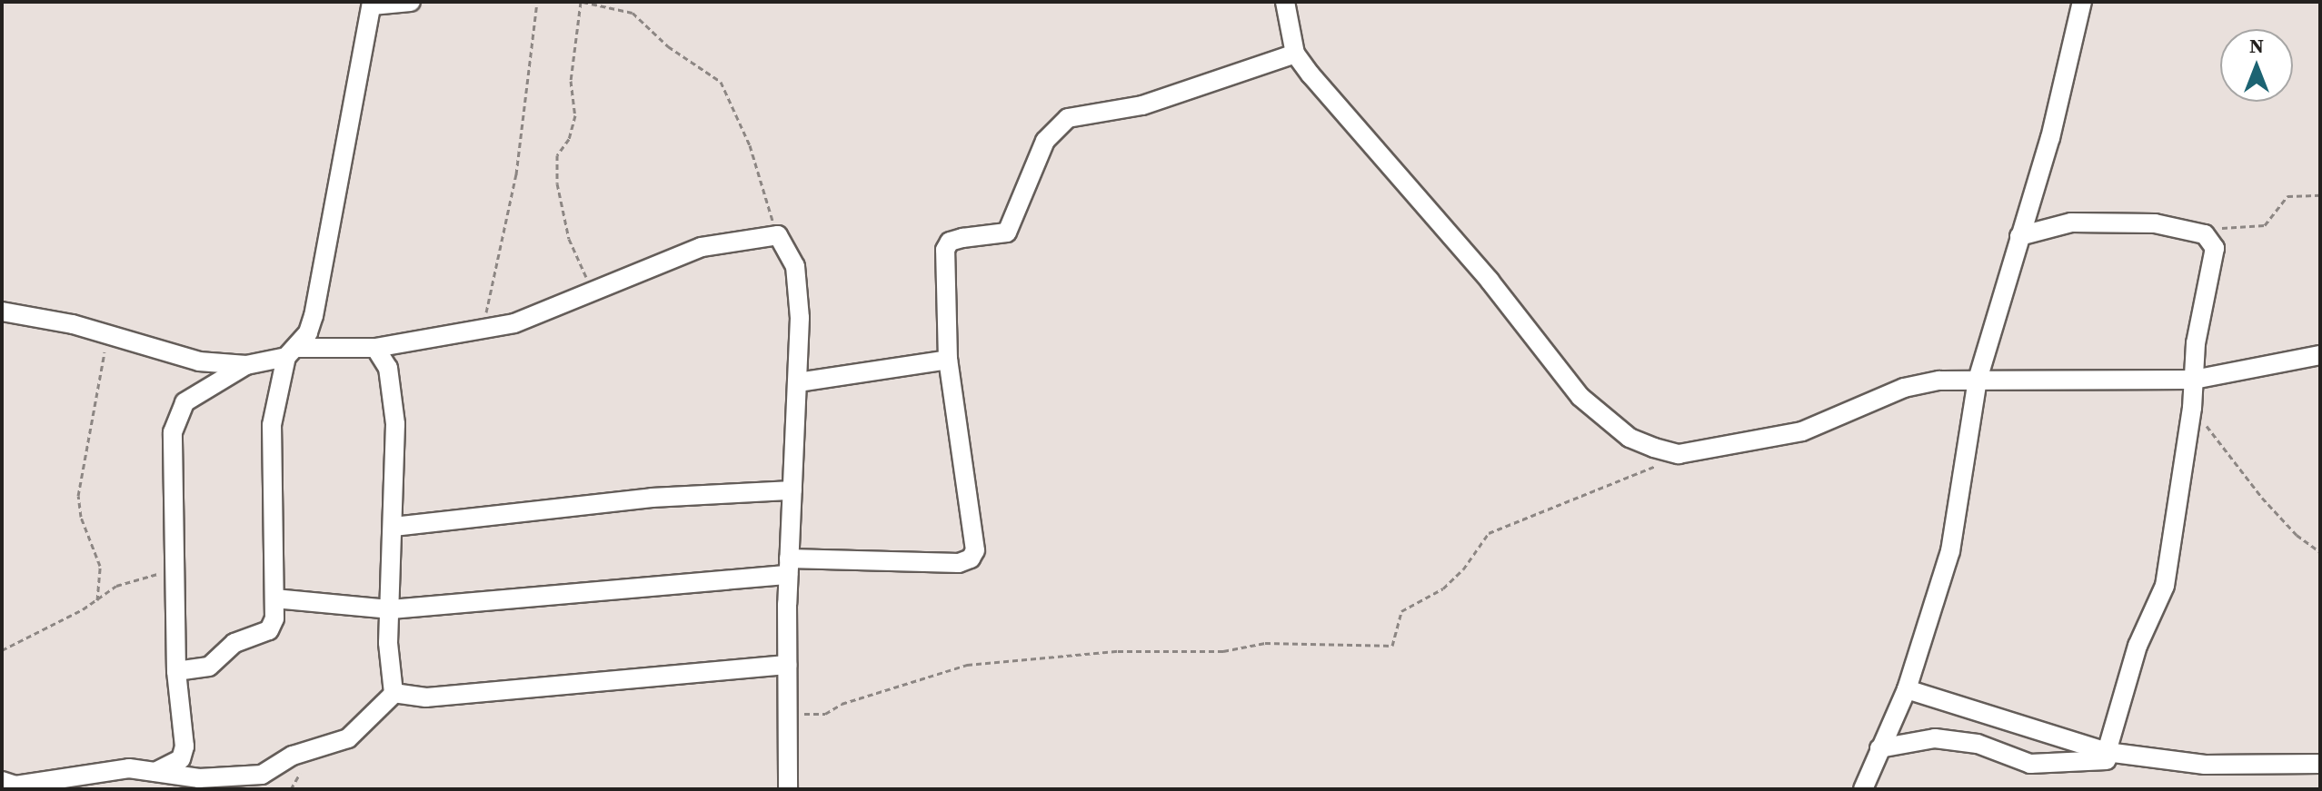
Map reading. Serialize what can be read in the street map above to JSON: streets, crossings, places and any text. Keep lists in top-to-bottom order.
{
  "north": "top"
}
